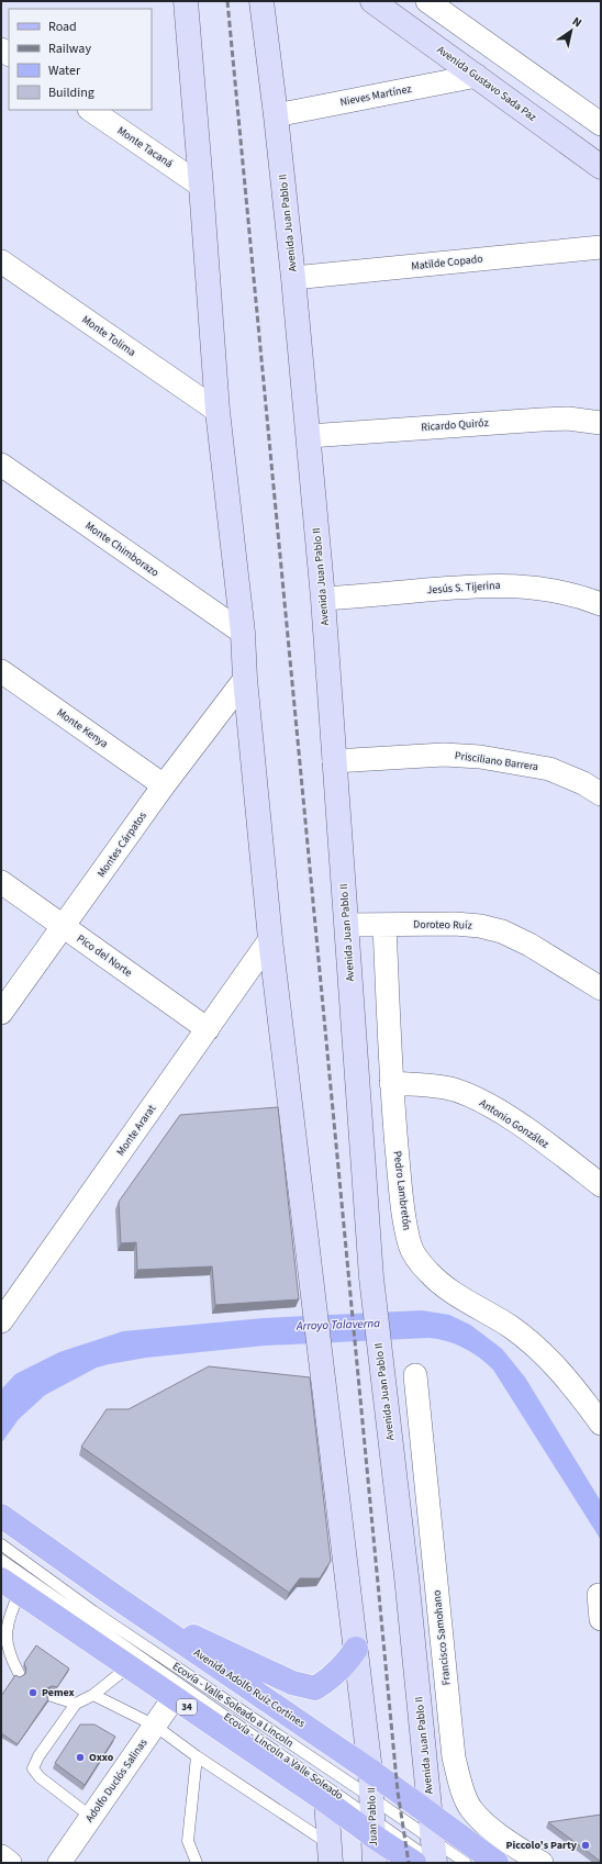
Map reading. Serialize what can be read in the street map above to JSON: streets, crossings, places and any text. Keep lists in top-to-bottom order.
{
  "streets": {
    "main road": [
      "Avenida Gustavo Sada Paz",
      "Avenida Juan Pablo II",
      "Avenida Adolfo Ruíz Cortines",
      "34",
      "Juan Pablo II"
    ],
    "street": [
      "Nieves Martínez",
      "Monte Tacaná",
      "Matilde Copado",
      "Monte Tolima",
      "Ricardo Quiróz",
      "Monte Chimborazo",
      "Jesús S. Tijerina",
      "Monte Kenya",
      "Prisciliano Barrera",
      "Montes Cárpatos",
      "Doroteo Ruíz",
      "Pico del Norte",
      "Antonio González",
      "Monte Ararat",
      "Pedro Lambretón",
      "Francisco Samohano",
      "Adolfo Duclós Salinas"
    ],
    "lane": ["Ecovía - Valle Soleado a Lincoln", "Ecovía - Lincoln a Valle Soleado"]
  },
  "crossings": [
    ["Avenida Gustavo Sada Paz", "Nieves Martínez"],
    ["Nieves Martínez", "Avenida Juan Pablo II"],
    ["Avenida Juan Pablo II", "Matilde Copado"],
    ["Avenida Juan Pablo II", "Ricardo Quiróz"],
    ["Avenida Juan Pablo II", "Jesús S. Tijerina"],
    ["Avenida Juan Pablo II", "Prisciliano Barrera"],
    ["Avenida Juan Pablo II", "Doroteo Ruíz"],
    ["Avenida Juan Pablo II", "Avenida Adolfo Ruíz Cortines"],
    ["Avenida Juan Pablo II", "Ecovía - Valle Soleado a Lincoln"],
    ["Avenida Juan Pablo II", "34"],
    ["Monte Kenya", "Montes Cárpatos"],
    ["Montes Cárpatos", "Pico del Norte"],
    ["Doroteo Ruíz", "Pedro Lambretón"],
    ["Pico del Norte", "Monte Ararat"],
    ["Antonio González", "Pedro Lambretón"],
    ["Avenida Adolfo Ruíz Cortines", "Juan Pablo II"],
    ["Ecovía - Valle Soleado a Lincoln", "34"],
    ["Ecovía - Valle Soleado a Lincoln", "Ecovía - Lincoln a Valle Soleado"],
    ["Ecovía - Valle Soleado a Lincoln", "Juan Pablo II"],
    ["34", "Ecovía - Lincoln a Valle Soleado"],
    ["34", "Adolfo Duclós Salinas"],
    ["34", "Juan Pablo II"],
    ["Ecovía - Lincoln a Valle Soleado", "Juan Pablo II"]
  ],
  "water": ["Arroyo Talaverna"],
  "places": ["Pemex", "Oxxo", "Piccolo's Party"],
  "legend": [
    "Road",
    "Railway",
    "Water",
    "Building"
  ],
  "north": "top right"
}
